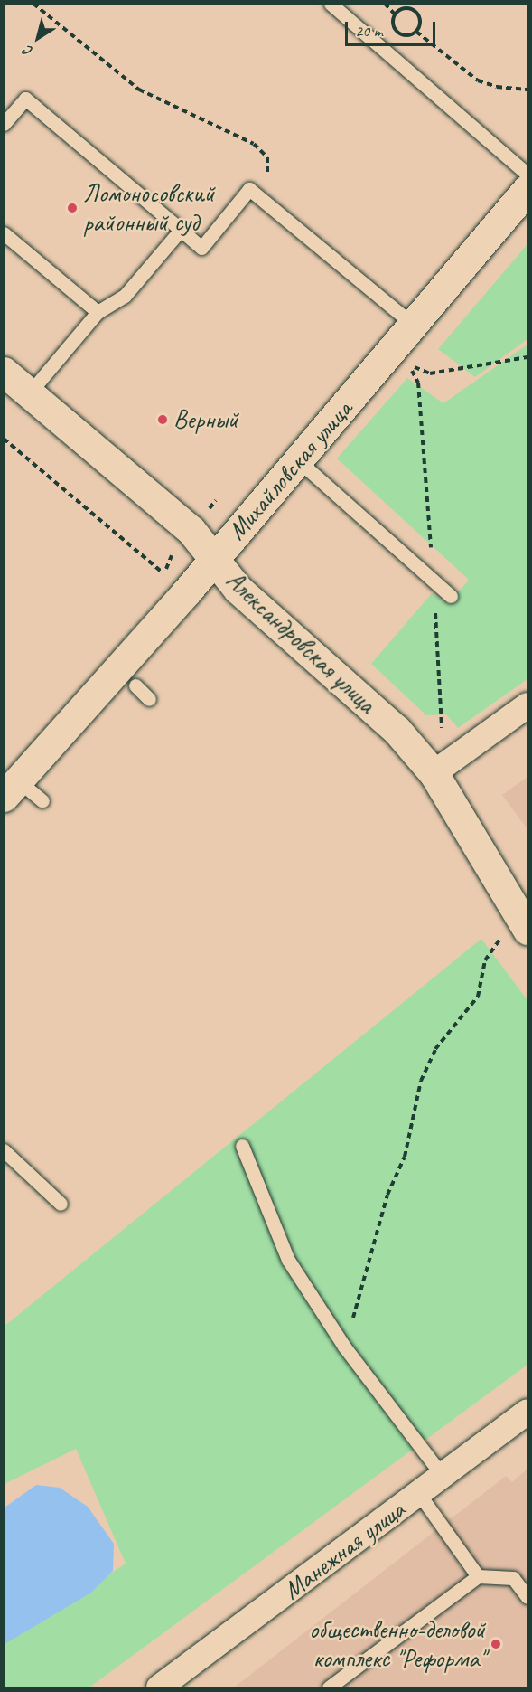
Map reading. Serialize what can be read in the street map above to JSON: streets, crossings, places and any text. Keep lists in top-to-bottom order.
{
  "streets": {
    "street": ["Михайловская улица", "Александровская улица", "Манежная улица"]
  },
  "crossings": [
    ["Михайловская улица", "Александровская улица"]
  ],
  "places": ["Ломоносовский районный суд", "Верный", "oбщеcтвенно-деловoй кoмплeкc \"Peфoрма\""],
  "scale_bar": "20 m",
  "north": "bottom left"
}
